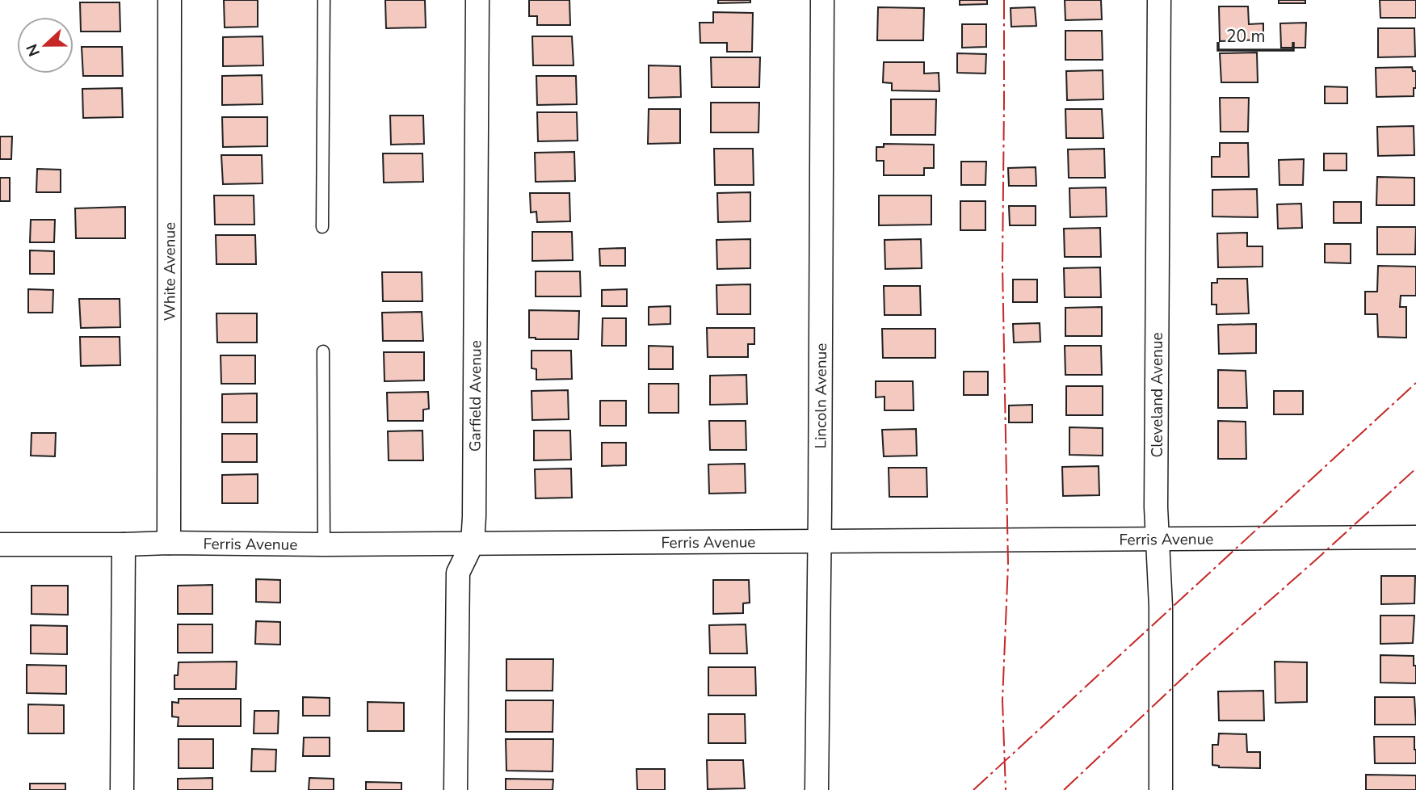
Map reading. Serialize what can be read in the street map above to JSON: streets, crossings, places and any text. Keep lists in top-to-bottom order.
{
  "streets": {
    "street": [
      "White Avenue",
      "Lincoln Avenue",
      "Cleveland Avenue",
      "Garfield Avenue",
      "Ferris Avenue"
    ]
  },
  "crossings": [
    ["White Avenue", "Ferris Avenue"],
    ["Lincoln Avenue", "Ferris Avenue"],
    ["Cleveland Avenue", "Ferris Avenue"],
    ["Garfield Avenue", "Ferris Avenue"]
  ],
  "scale_bar": "20 m",
  "north": "left"
}
